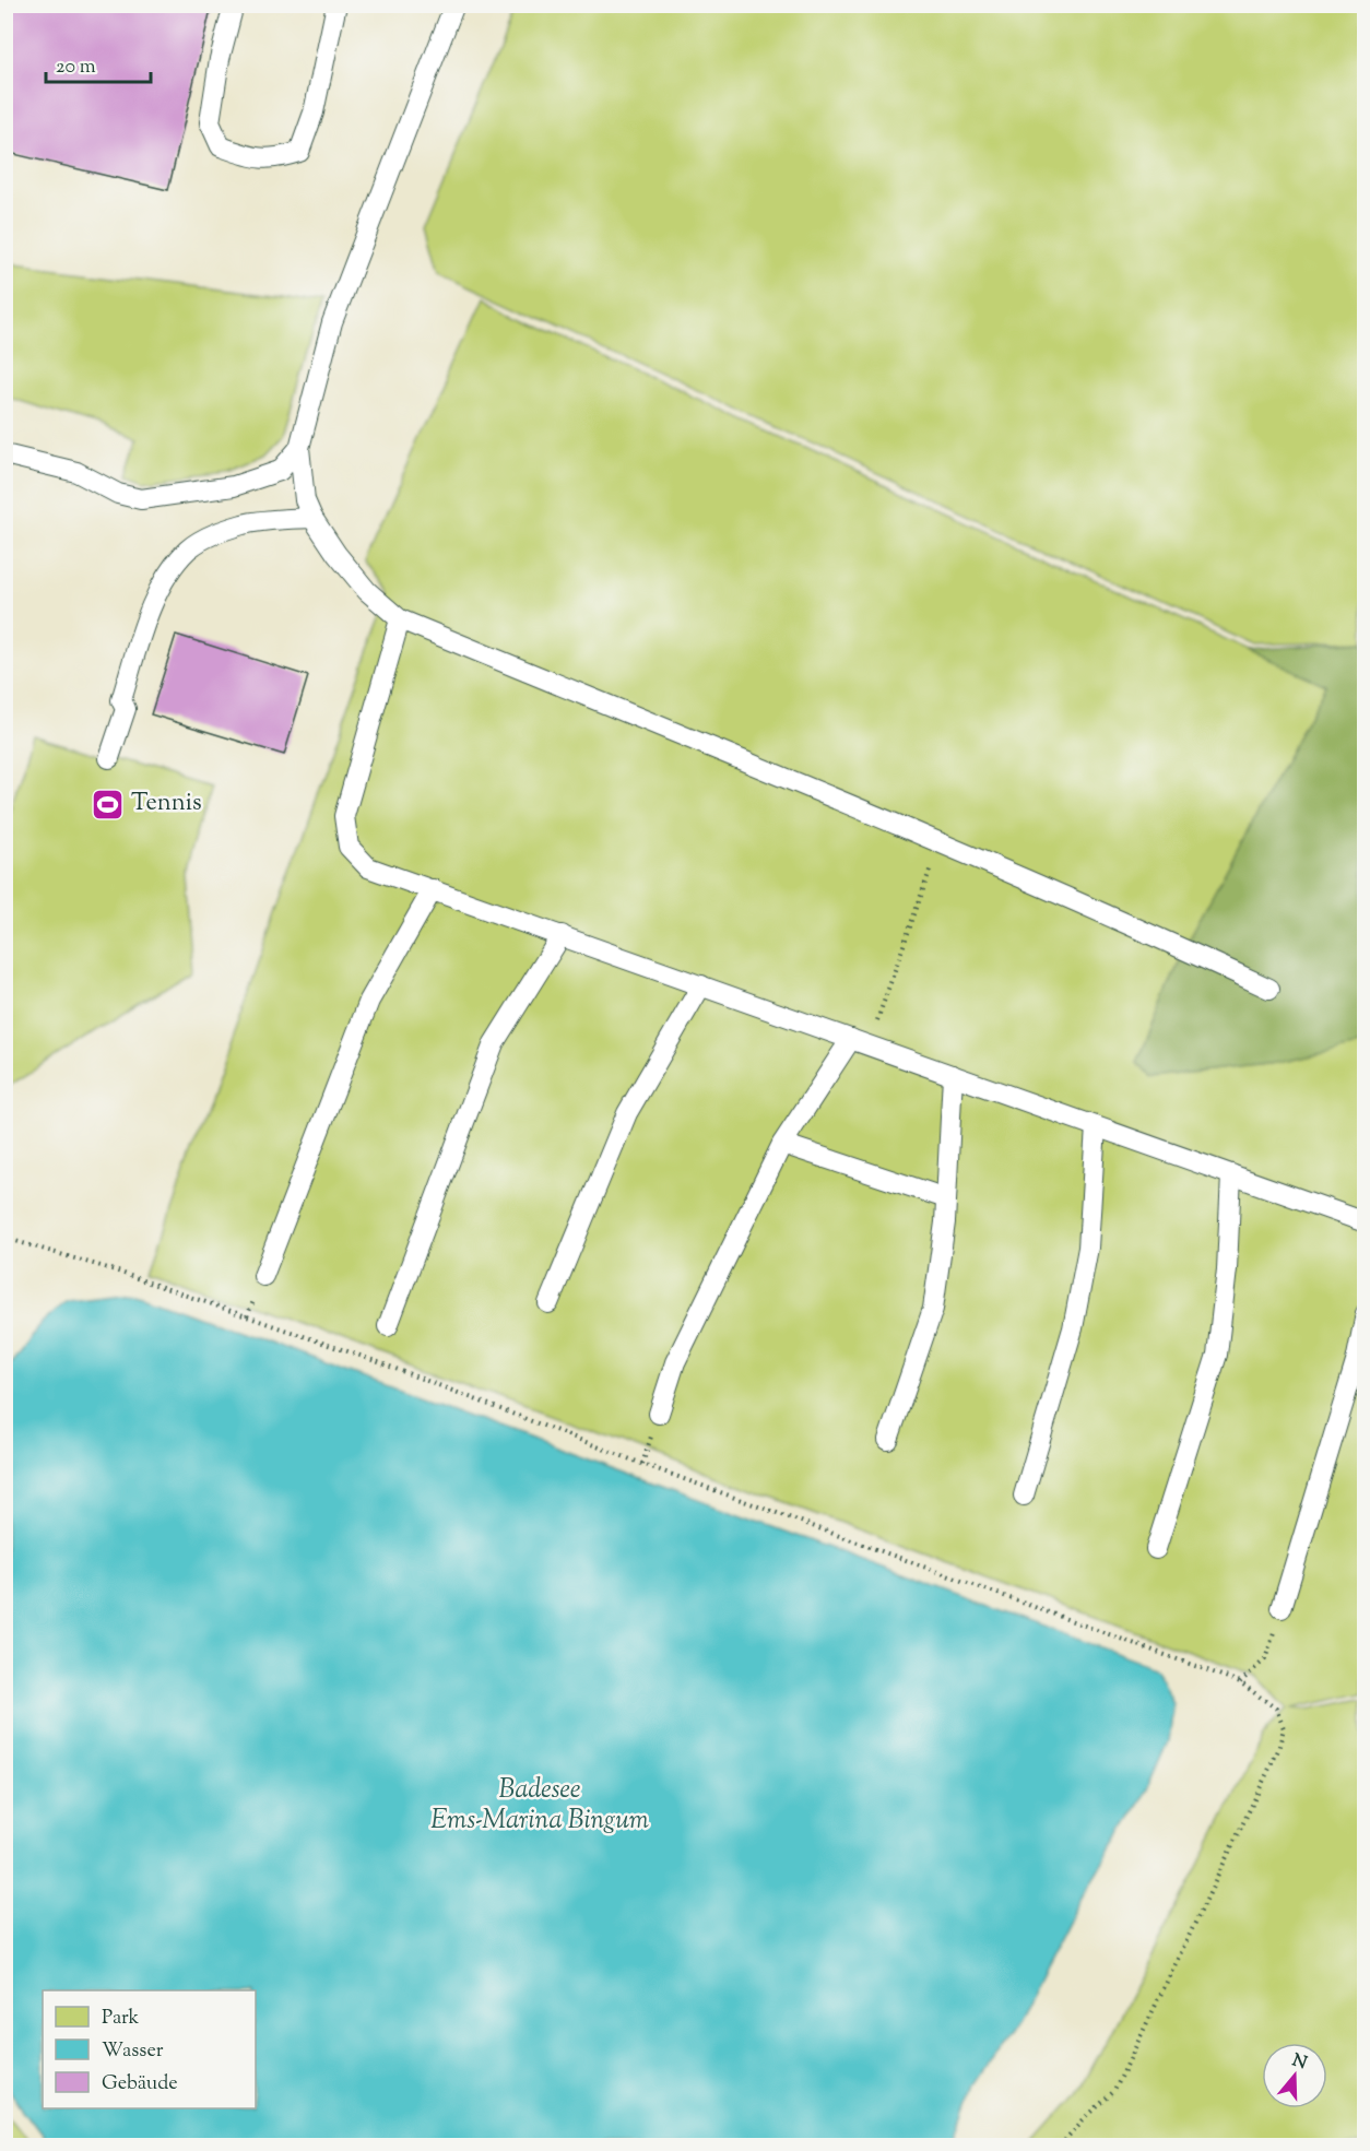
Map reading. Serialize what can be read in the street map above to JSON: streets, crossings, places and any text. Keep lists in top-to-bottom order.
{
  "water": ["Badesee Ems-Marina Bingum"],
  "places": {
    "sports": ["Tennis"]
  },
  "legend": ["Park", "Wasser", "Gebäude"],
  "scale_bar": "20 m",
  "north": "top"
}
